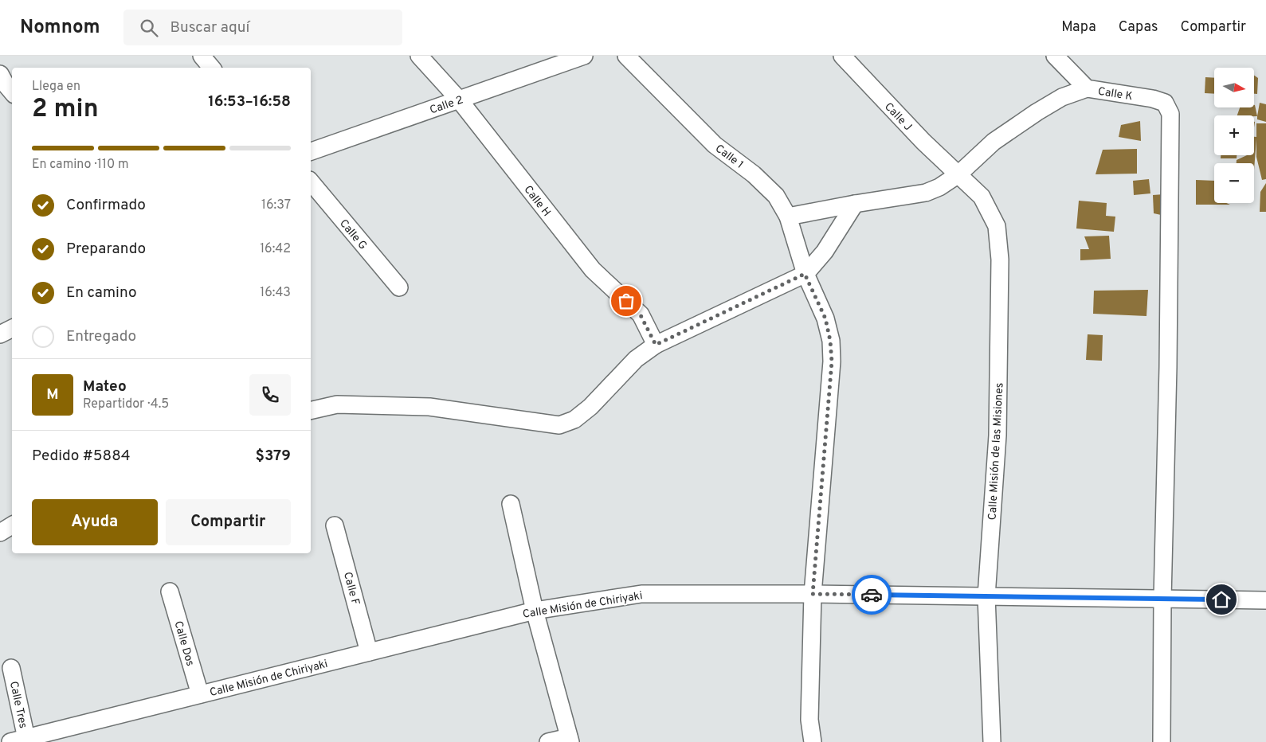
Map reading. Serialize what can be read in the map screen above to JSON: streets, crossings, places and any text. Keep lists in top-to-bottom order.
{
  "streets": {
    "street": [
      "Calle K",
      "Calle 2",
      "Calle J",
      "Calle 1",
      "Calle H",
      "Calle G",
      "Calle Misión de las Misiones",
      "Calle F",
      "Calle Misión de Chiriyaki",
      "Calle Dos",
      "Calle Tres"
    ]
  },
  "crossings": [
    ["Calle K", "Calle Misión de Chiriyaki"],
    ["Calle 2", "Calle H"],
    ["Calle J", "Calle Misión de las Misiones"],
    ["Calle 1", "Calle Misión de Chiriyaki"],
    ["Calle Misión de las Misiones", "Calle Misión de Chiriyaki"],
    ["Calle F", "Calle Misión de Chiriyaki"],
    ["Calle Misión de Chiriyaki", "Calle Dos"],
    ["Calle Misión de Chiriyaki", "Calle Tres"]
  ],
  "north": "right",
  "page": {
    "header": "Nomnom",
    "search": "Buscar aquí",
    "nav": ["Mapa", "Capas", "Compartir"],
    "map_buttons": ["+", "−"],
    "heading": ["2 min", "Llega en", "16:53–16:58"],
    "panel": [
      "Mateo",
      "Repartidor · 4.5",
      "Pedido #5884",
      "$379"
    ],
    "bar": "En camino · 110 m",
    "list": [
      ["Confirmado", "16:37"],
      ["Preparando", "16:42"],
      ["En camino", "16:43"],
      "Entregado"
    ],
    "round": "M",
    "buttons": ["Ayuda", "Compartir"]
  }
}
